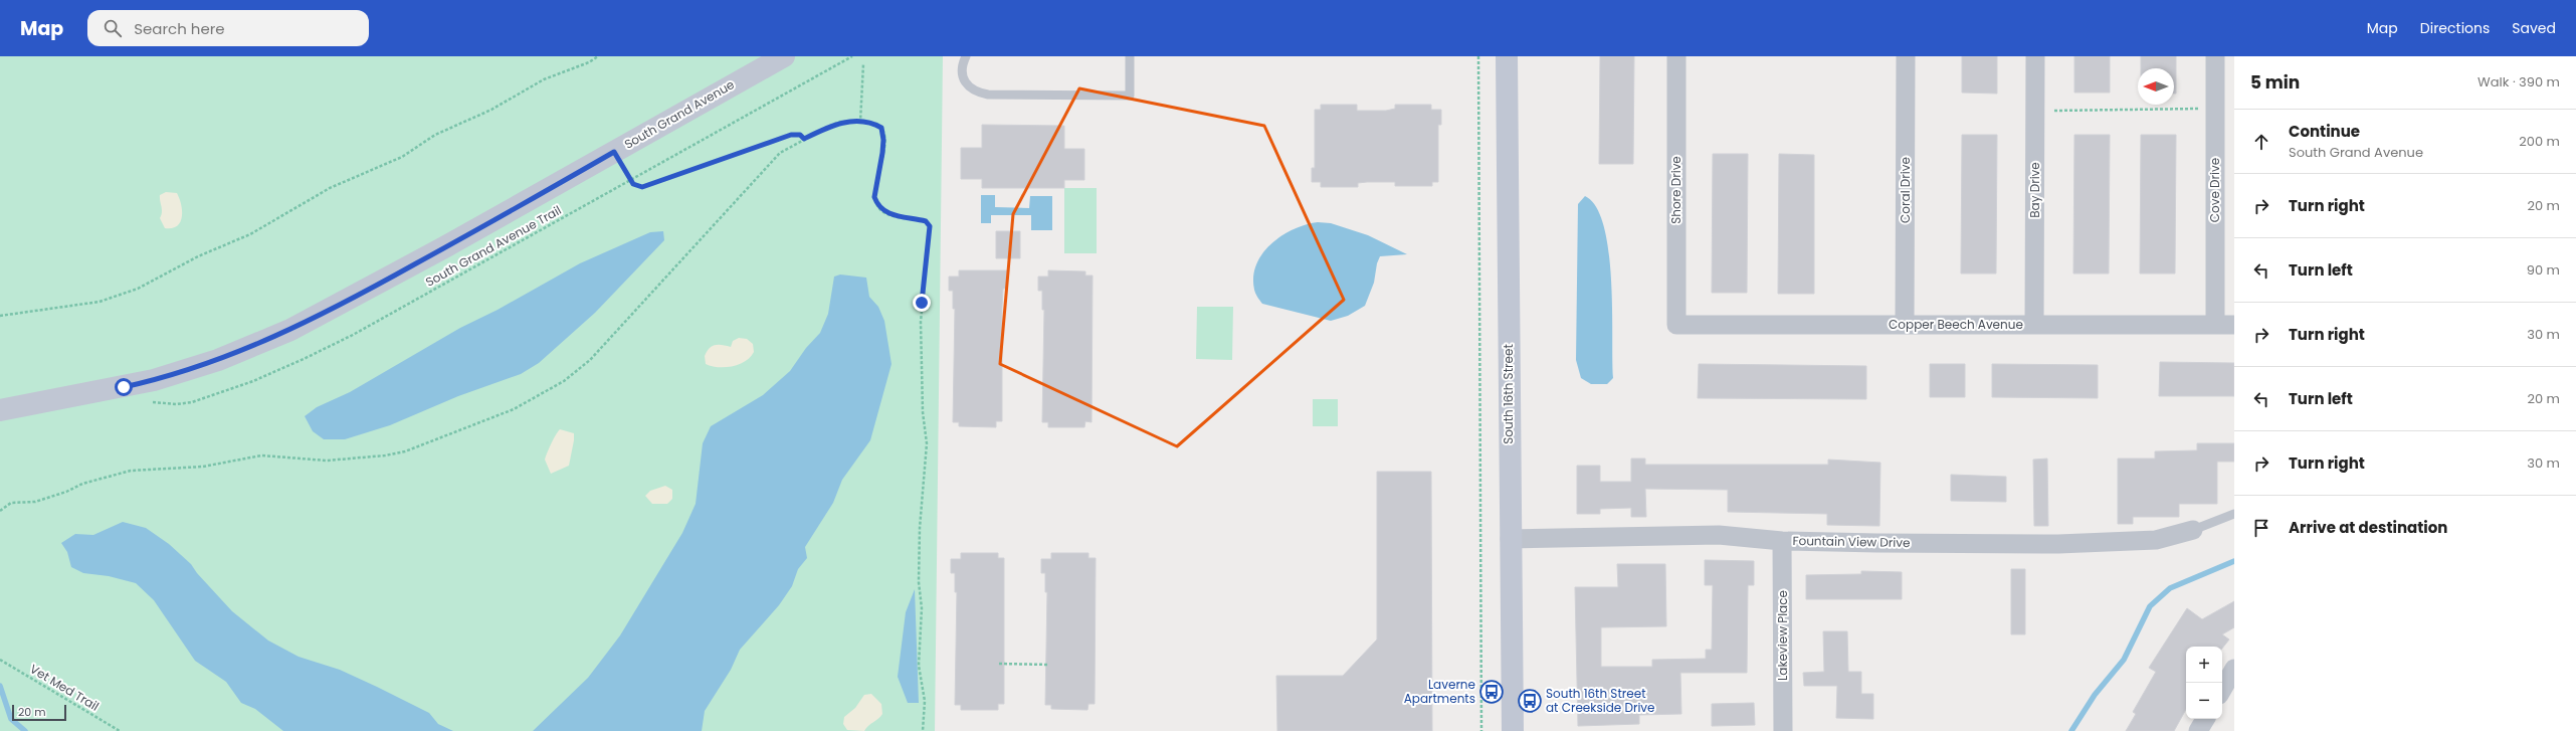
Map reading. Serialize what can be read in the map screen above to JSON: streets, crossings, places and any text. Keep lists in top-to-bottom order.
{
  "streets": {
    "street": [
      "South Grand Avenue",
      "Shore Drive",
      "Coral Drive",
      "Bay Drive",
      "Cove Drive",
      "Copper Beech Avenue",
      "South 16th Street",
      "Fountain View Drive",
      "Lakeview Place"
    ],
    "path": ["South Grand Avenue Trail", "Vet Med Trail"]
  },
  "crossings": [
    ["Shore Drive", "Copper Beech Avenue"],
    ["Coral Drive", "Copper Beech Avenue"],
    ["Bay Drive", "Copper Beech Avenue"],
    ["Cove Drive", "Copper Beech Avenue"],
    ["South 16th Street", "Fountain View Drive"],
    ["Fountain View Drive", "Lakeview Place"]
  ],
  "places": {
    "bus stop": ["Laverne Apartments", "South 16th Street at Creekside Drive"]
  },
  "scale_bar": "20 m",
  "north": "left",
  "page": {
    "header": "Map",
    "search": "Search here",
    "nav": ["Map", "Directions", "Saved"],
    "heading": ["5 min", "Walk · 390 m"],
    "list": [
      ["Continue", "South Grand Avenue", "200 m"],
      ["Turn right", "20 m"],
      ["Turn left", "90 m"],
      ["Turn right", "30 m"],
      ["Turn left", "20 m"],
      ["Turn right", "30 m"],
      "Arrive at destination"
    ],
    "map_buttons": ["+", "−"],
    "scale": "20 m"
  }
}
